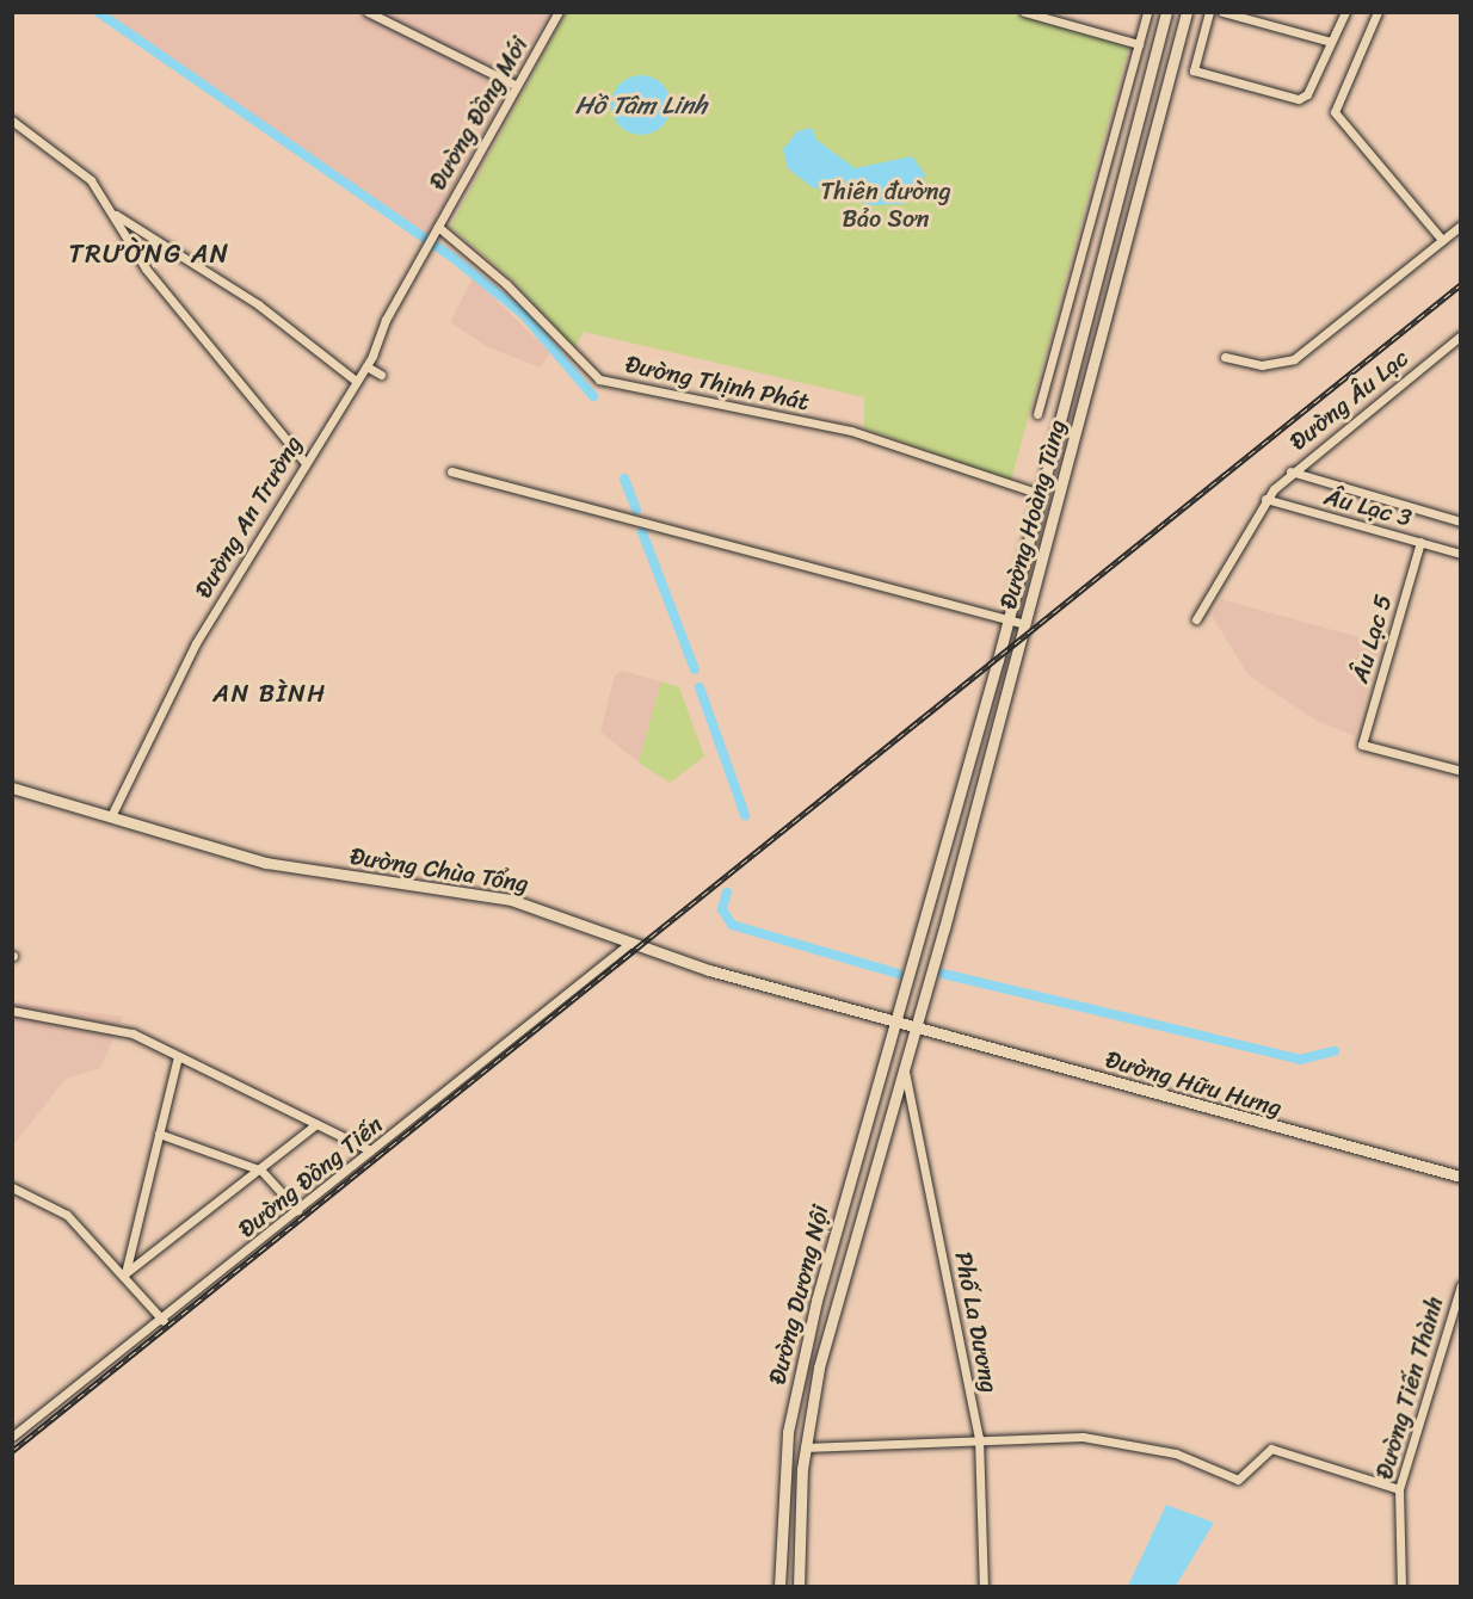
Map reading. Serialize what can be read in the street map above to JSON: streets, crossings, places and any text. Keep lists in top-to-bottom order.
{
  "streets": {
    "main road": [
      "Đường Hoàng Tùng",
      "Đường Chùa Tổng",
      "Đường Hữu Hưng",
      "Đường Dương Nội"
    ],
    "street": [
      "Đường Đồng Mới",
      "Đường Thịnh Phát",
      "Đường Âu Lạc",
      "Âu Lạc 3",
      "Đường An Trường",
      "Âu Lạc 5",
      "Đường Đồng Tiến",
      "Phố La Dương",
      "Đường Tiến Thành"
    ]
  },
  "crossings": [
    ["Đường Đồng Mới", "Đường Thịnh Phát"],
    ["Đường Đồng Mới", "Đường An Trường"],
    ["Đường Thịnh Phát", "Đường Hoàng Tùng"],
    ["Đường Âu Lạc", "Âu Lạc 3"],
    ["Âu Lạc 3", "Âu Lạc 5"],
    ["Đường Hoàng Tùng", "Đường Chùa Tổng"],
    ["Đường Hoàng Tùng", "Đường Hữu Hưng"],
    ["Đường Hoàng Tùng", "Đường Dương Nội"],
    ["Đường An Trường", "Đường Chùa Tổng"],
    ["Đường Chùa Tổng", "Đường Hữu Hưng"],
    ["Đường Chùa Tổng", "Đường Đồng Tiến"],
    ["Đường Chùa Tổng", "Đường Dương Nội"],
    ["Đường Hữu Hưng", "Đường Dương Nội"],
    ["Đường Dương Nội", "Phố La Dương"]
  ],
  "districts": ["TRƯỜNG AN", "AN BÌNH"],
  "water": ["Hồ Tâm Linh"],
  "parks": ["Thiên đường Bảo Sơn"]
}
